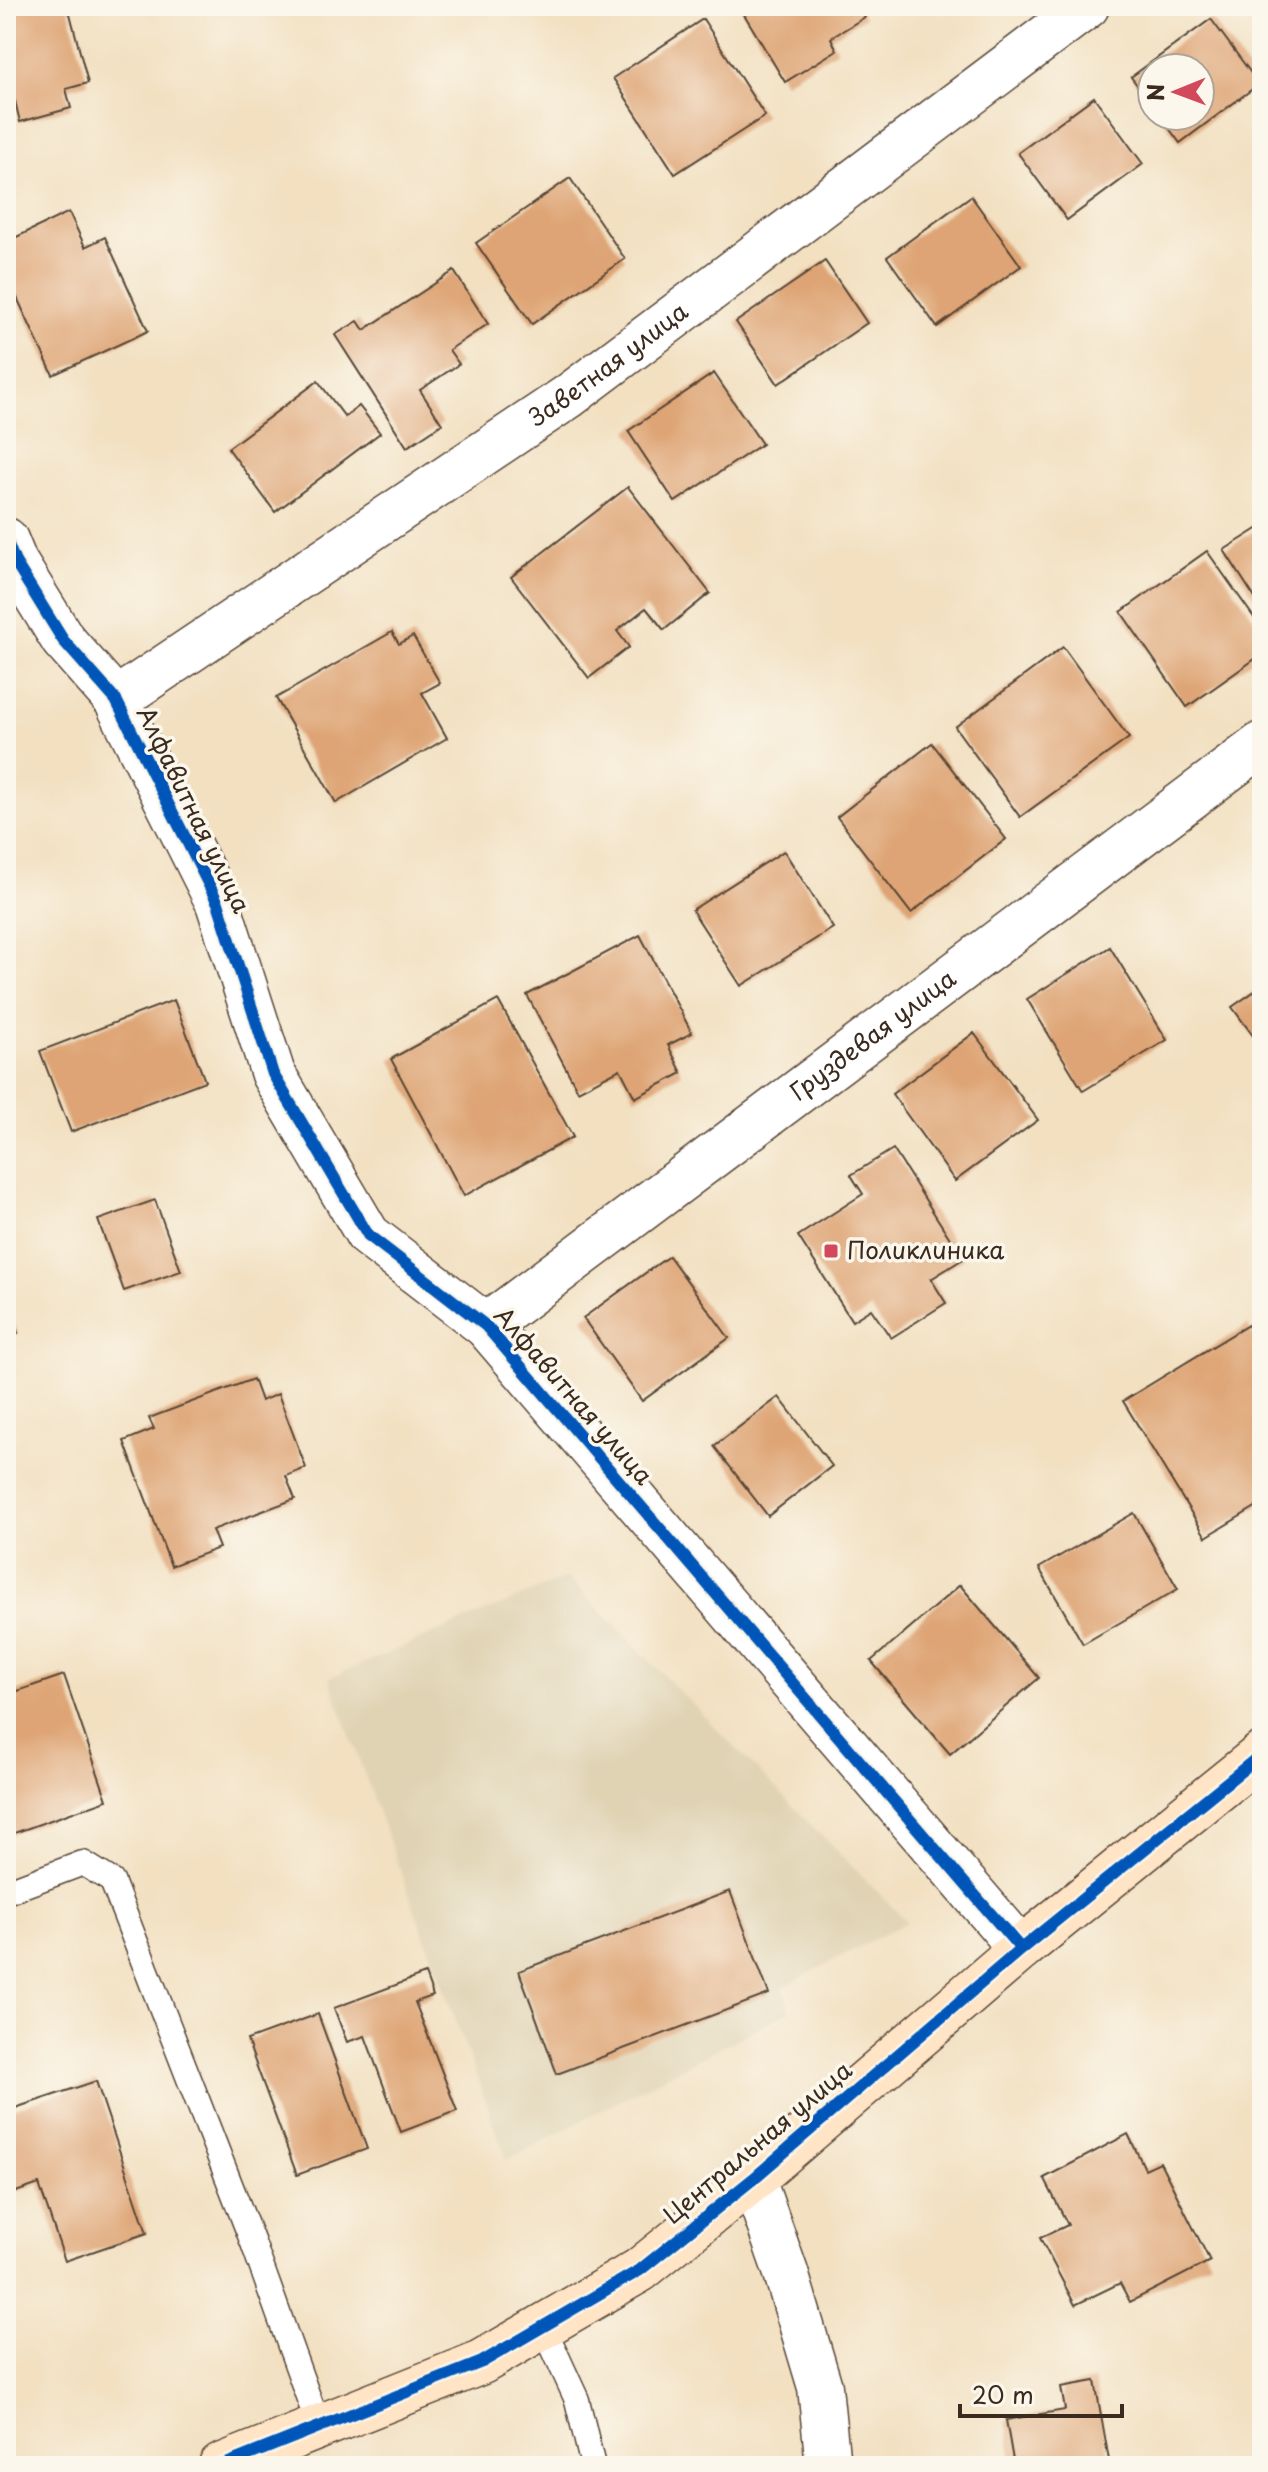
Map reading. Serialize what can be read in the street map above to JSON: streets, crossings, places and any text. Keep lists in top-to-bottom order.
{
  "streets": {
    "street": [
      "Заветная улица",
      "Алфавитная улица",
      "Груздевая улица",
      "Центральная улица"
    ]
  },
  "crossings": [
    ["Заветная улица", "Алфавитная улица"],
    ["Алфавитная улица", "Груздевая улица"],
    ["Алфавитная улица", "Центральная улица"]
  ],
  "places": {
    "transit": ["Поликлиника"]
  },
  "scale_bar": "20 m",
  "north": "left"
}
